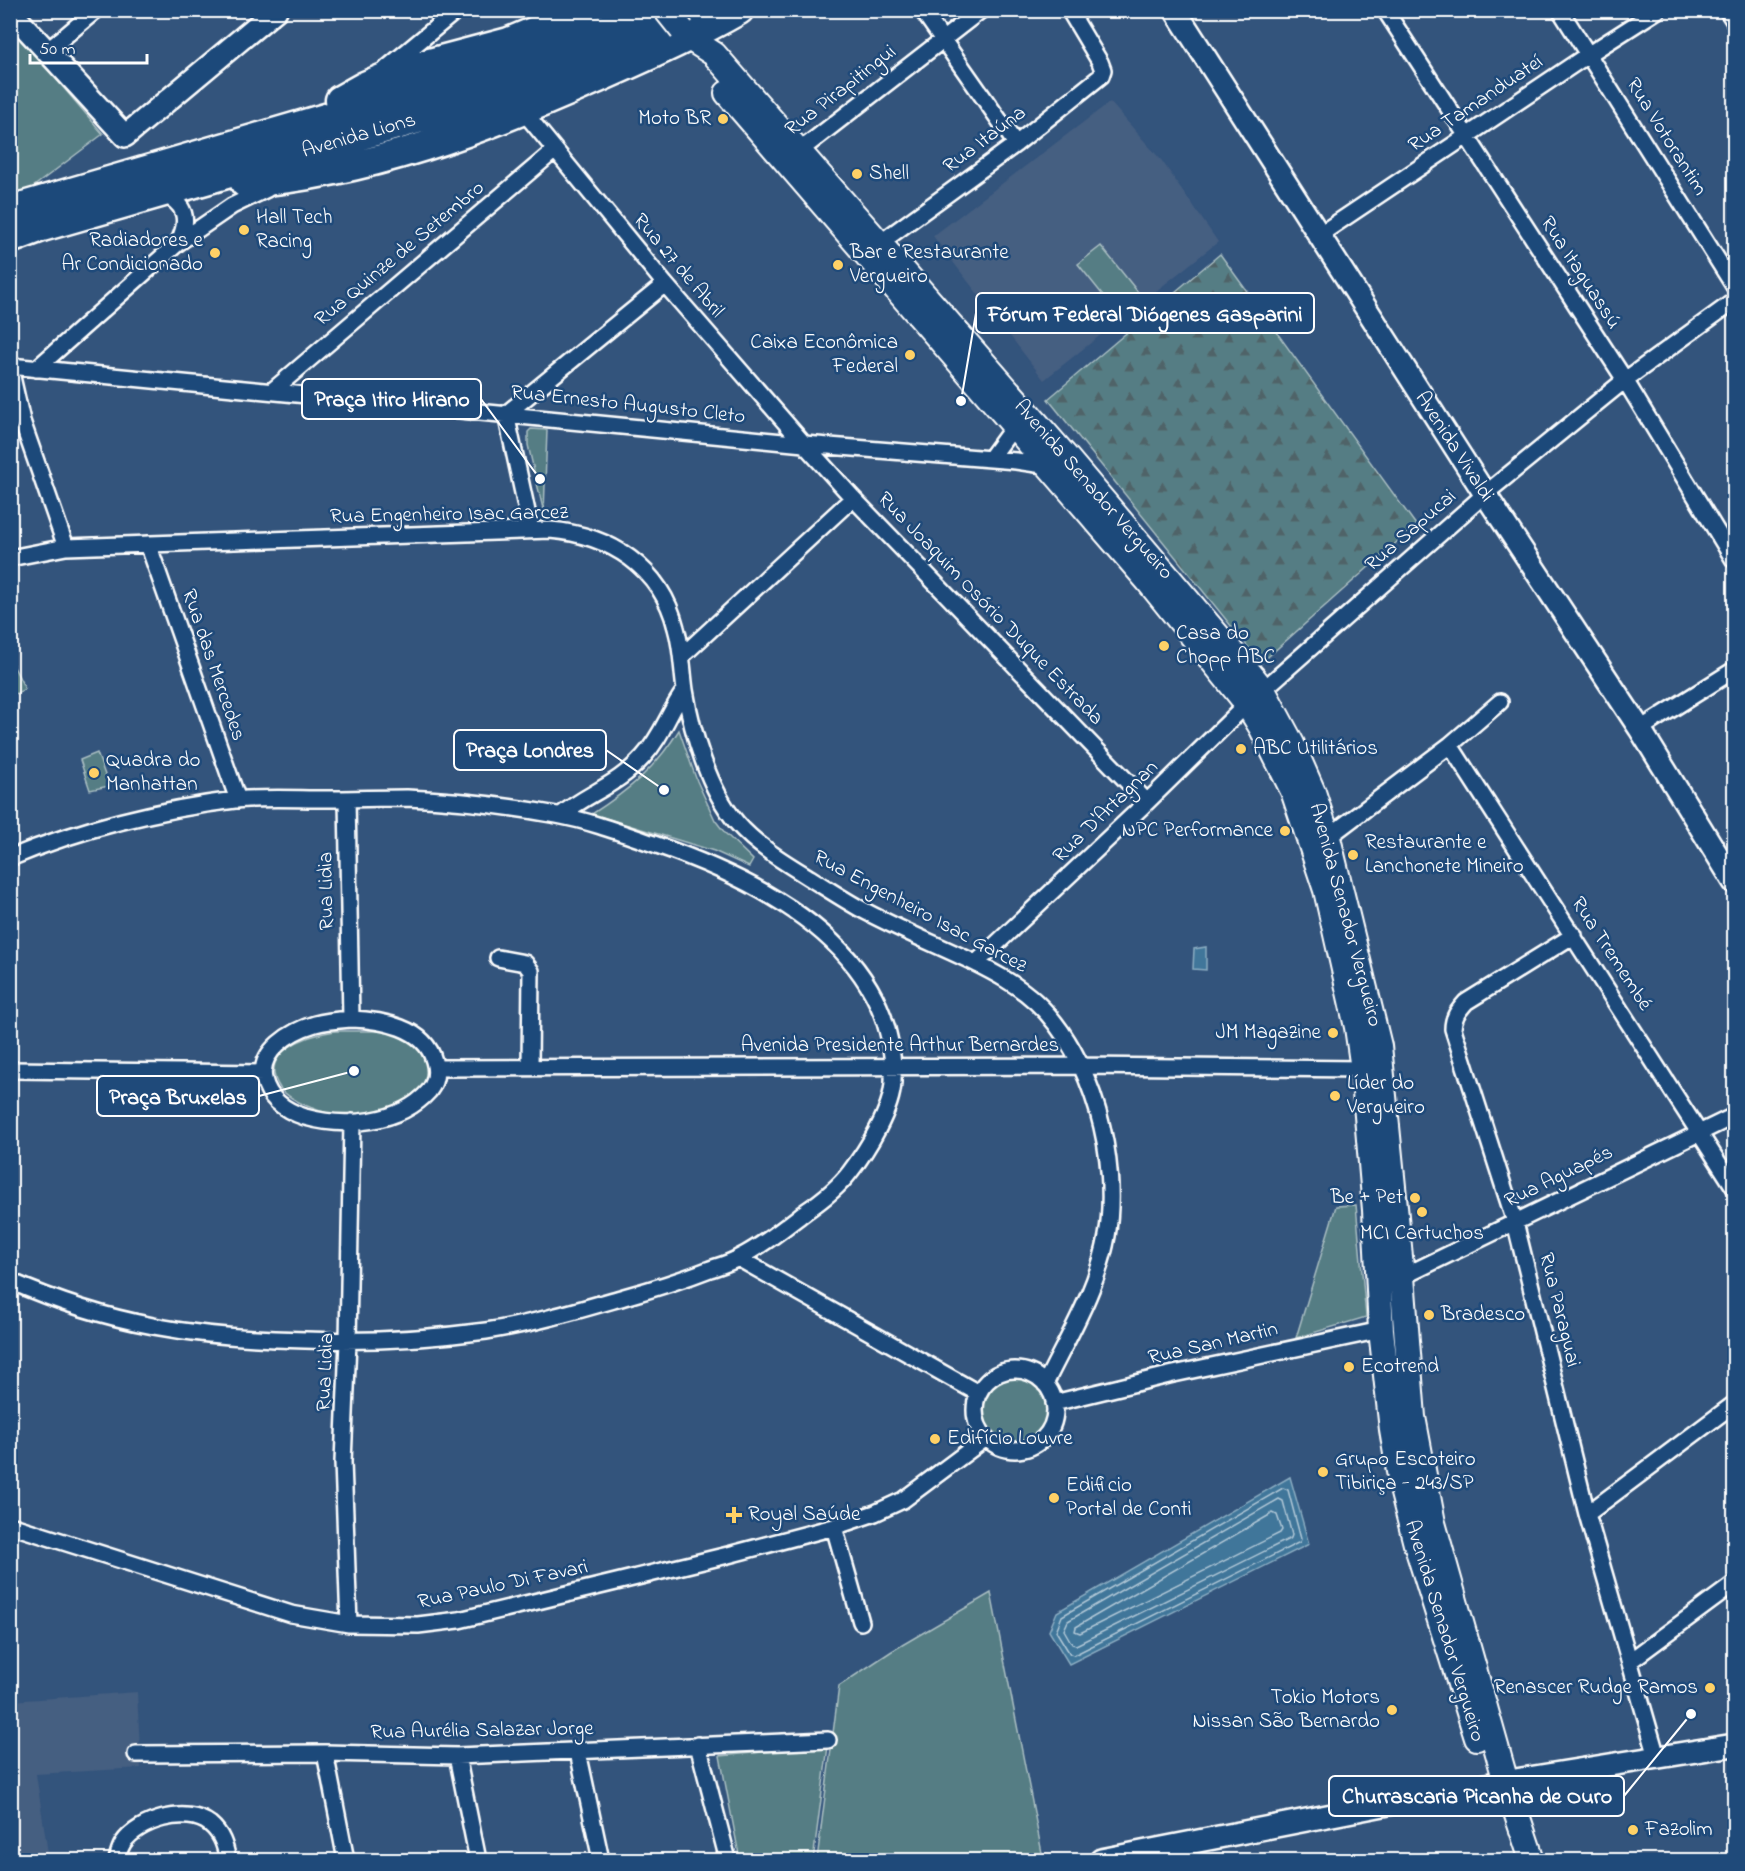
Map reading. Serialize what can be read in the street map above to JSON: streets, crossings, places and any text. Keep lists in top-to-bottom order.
{
  "streets": {
    "highway": ["Avenida Lions"],
    "main road": ["Avenida Senador Vergueiro"],
    "street": [
      "Rua Pirapitingui",
      "Rua Tamanduateí",
      "Rua Votorantim",
      "Rua Itaúna",
      "Rua Quinze de Setembro",
      "Rua 27 de Abril",
      "Rua Itaguassú",
      "Rua Ernesto Augusto Cleto",
      "Avenida Vivaldi",
      "Rua Engenheiro Isac Garcez",
      "Rua Sapucai",
      "Rua Joaquim Osório Duque Estrada",
      "Rua das Mercedes",
      "Rua D'Artagnan",
      "Rua Lidia",
      "Rua Tremembé",
      "Avenida Presidente Arthur Bernardes",
      "Rua Aguapés",
      "Rua Paraguai",
      "Rua San Martin",
      "Rua Paulo Di Favari",
      "Rua Aurélia Salazar Jorge"
    ]
  },
  "crossings": [
    ["Rua Pirapitingui", "Avenida Senador Vergueiro"],
    ["Rua Tamanduateí", "Rua Votorantim"],
    ["Rua Tamanduateí", "Rua Itaguassú"],
    ["Rua Tamanduateí", "Avenida Vivaldi"],
    ["Avenida Lions", "Avenida Senador Vergueiro"],
    ["Rua Itaúna", "Avenida Senador Vergueiro"],
    ["Rua Quinze de Setembro", "Rua 27 de Abril"],
    ["Rua Quinze de Setembro", "Rua Ernesto Augusto Cleto"],
    ["Rua 27 de Abril", "Rua Ernesto Augusto Cleto"],
    ["Rua 27 de Abril", "Rua Joaquim Osório Duque Estrada"],
    ["Rua Itaguassú", "Rua Sapucai"],
    ["Rua Ernesto Augusto Cleto", "Avenida Senador Vergueiro"],
    ["Rua Ernesto Augusto Cleto", "Rua Joaquim Osório Duque Estrada"],
    ["Avenida Vivaldi", "Rua Sapucai"],
    ["Avenida Senador Vergueiro", "Rua Sapucai"],
    ["Avenida Senador Vergueiro", "Rua D'Artagnan"],
    ["Avenida Senador Vergueiro", "Avenida Presidente Arthur Bernardes"],
    ["Avenida Senador Vergueiro", "Rua Aguapés"],
    ["Avenida Senador Vergueiro", "Rua San Martin"],
    ["Rua Engenheiro Isac Garcez", "Rua das Mercedes"],
    ["Rua Engenheiro Isac Garcez", "Rua D'Artagnan"],
    ["Rua Engenheiro Isac Garcez", "Avenida Presidente Arthur Bernardes"],
    ["Rua Sapucai", "Rua D'Artagnan"],
    ["Rua Joaquim Osório Duque Estrada", "Rua D'Artagnan"],
    ["Rua Lidia", "Avenida Presidente Arthur Bernardes"],
    ["Rua Lidia", "Rua Paulo Di Favari"],
    ["Rua Tremembé", "Rua Aguapés"],
    ["Rua Tremembé", "Rua Paraguai"],
    ["Rua Aguapés", "Rua Paraguai"],
    ["Rua San Martin", "Rua Paulo Di Favari"]
  ],
  "places": {
    "other": [
      "Moto BR",
      "Shell",
      "Hall Tech Racing",
      "Radiadores e Ar Condicionado",
      "Bar e Restaurante Vergueiro",
      "Caixa Econômica Federal",
      "Fórum Federal Diógenes Gasparini",
      "Praça Itiro Hirano",
      "Casa do Chopp ABC",
      "ABC Utilitários",
      "Quadra do Manhattan",
      "Praça Londres",
      "NPC Performance",
      "Restaurante e Lanchonete Mineiro",
      "JM Magazine",
      "Praça Bruxelas",
      "Líder do Vergueiro",
      "Be + Pet",
      "MCI Cartuchos",
      "Bradesco",
      "Ecotrend",
      "Edifício Louvre",
      "Grupo Escoteiro Tibiriça - 243/SP",
      "Edificio Portal de Conti",
      "Renascer Rudge Ramos",
      "Tokio Motors Nissan São Bernardo",
      "Churrascaria Picanha de Ouro",
      "Fazolim"
    ],
    "health": ["Royal Saúde"]
  },
  "scale_bar": "50 m"
}
